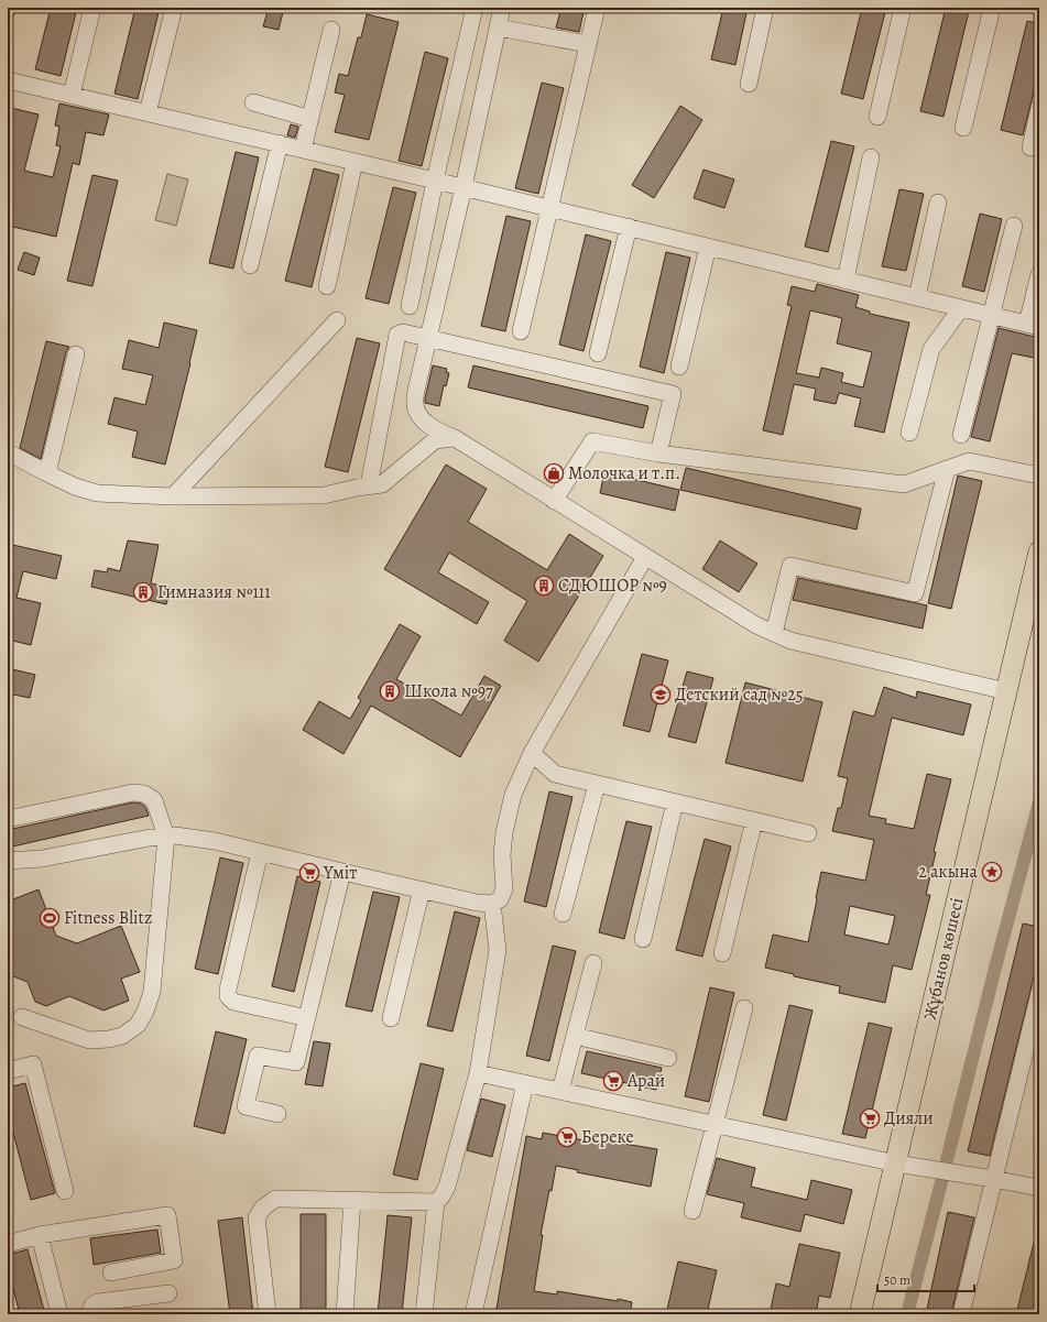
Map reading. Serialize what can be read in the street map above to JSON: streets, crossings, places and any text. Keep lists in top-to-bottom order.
{
  "streets": {
    "main road": ["Жұбанов көшесі"]
  },
  "places": {
    "shop": ["Молочка и т.п."],
    "building": ["СДЮШОР №9", "Гимназия №111", "Школа №97"],
    "school or university": ["Детский сад №25"],
    "place": ["2 акына"],
    "supermarket": [
      "Үміт",
      "Арай",
      "Дияли",
      "Береке"
    ],
    "sports": ["Fitness Blitz"]
  },
  "scale_bar": "50 m"
}
